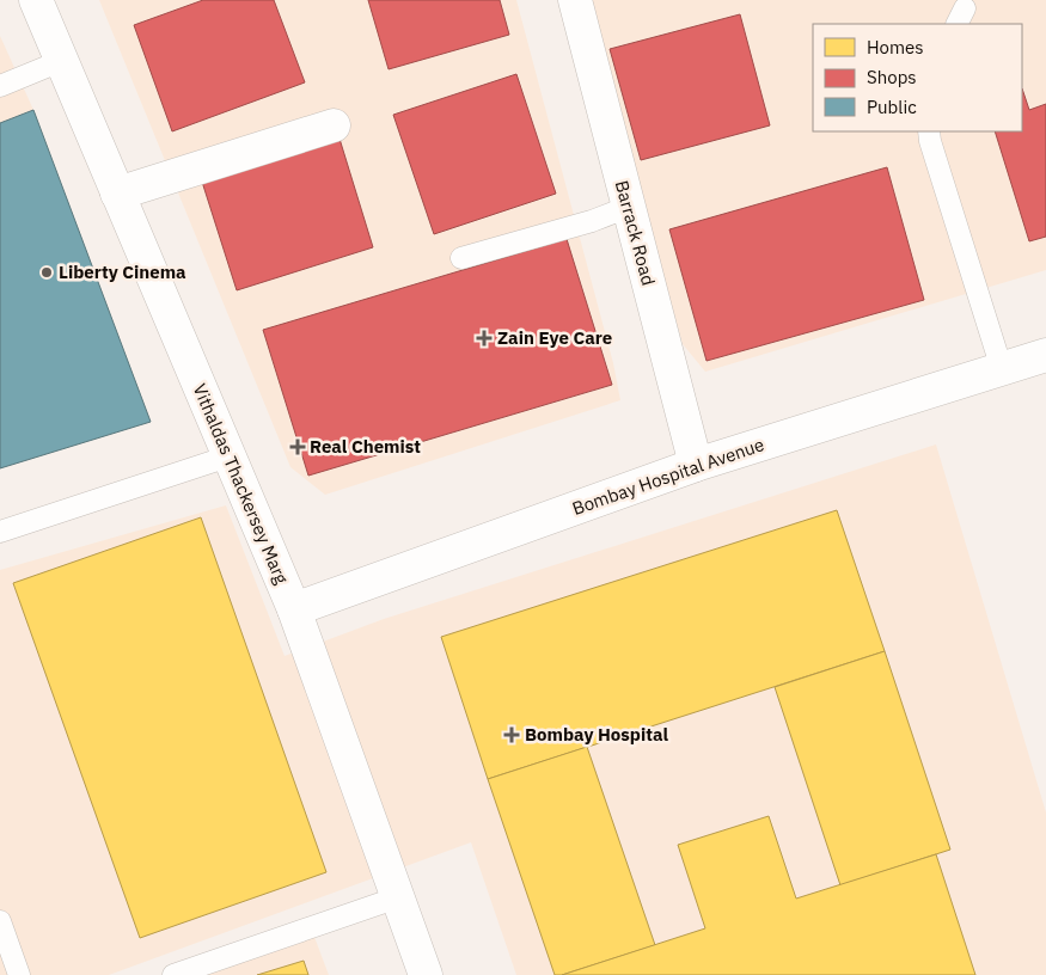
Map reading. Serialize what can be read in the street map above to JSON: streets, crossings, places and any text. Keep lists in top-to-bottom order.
{
  "streets": {
    "street": ["Barrack Road", "Bombay Hospital Avenue", "Vithaldas Thackersey Marg"]
  },
  "crossings": [
    ["Barrack Road", "Bombay Hospital Avenue"],
    ["Bombay Hospital Avenue", "Vithaldas Thackersey Marg"]
  ],
  "places": {
    "other": ["Liberty Cinema"],
    "health": ["Zain Eye Care", "Real Chemist", "Bombay Hospital"]
  },
  "legend": ["Homes", "Shops", "Public"]
}
